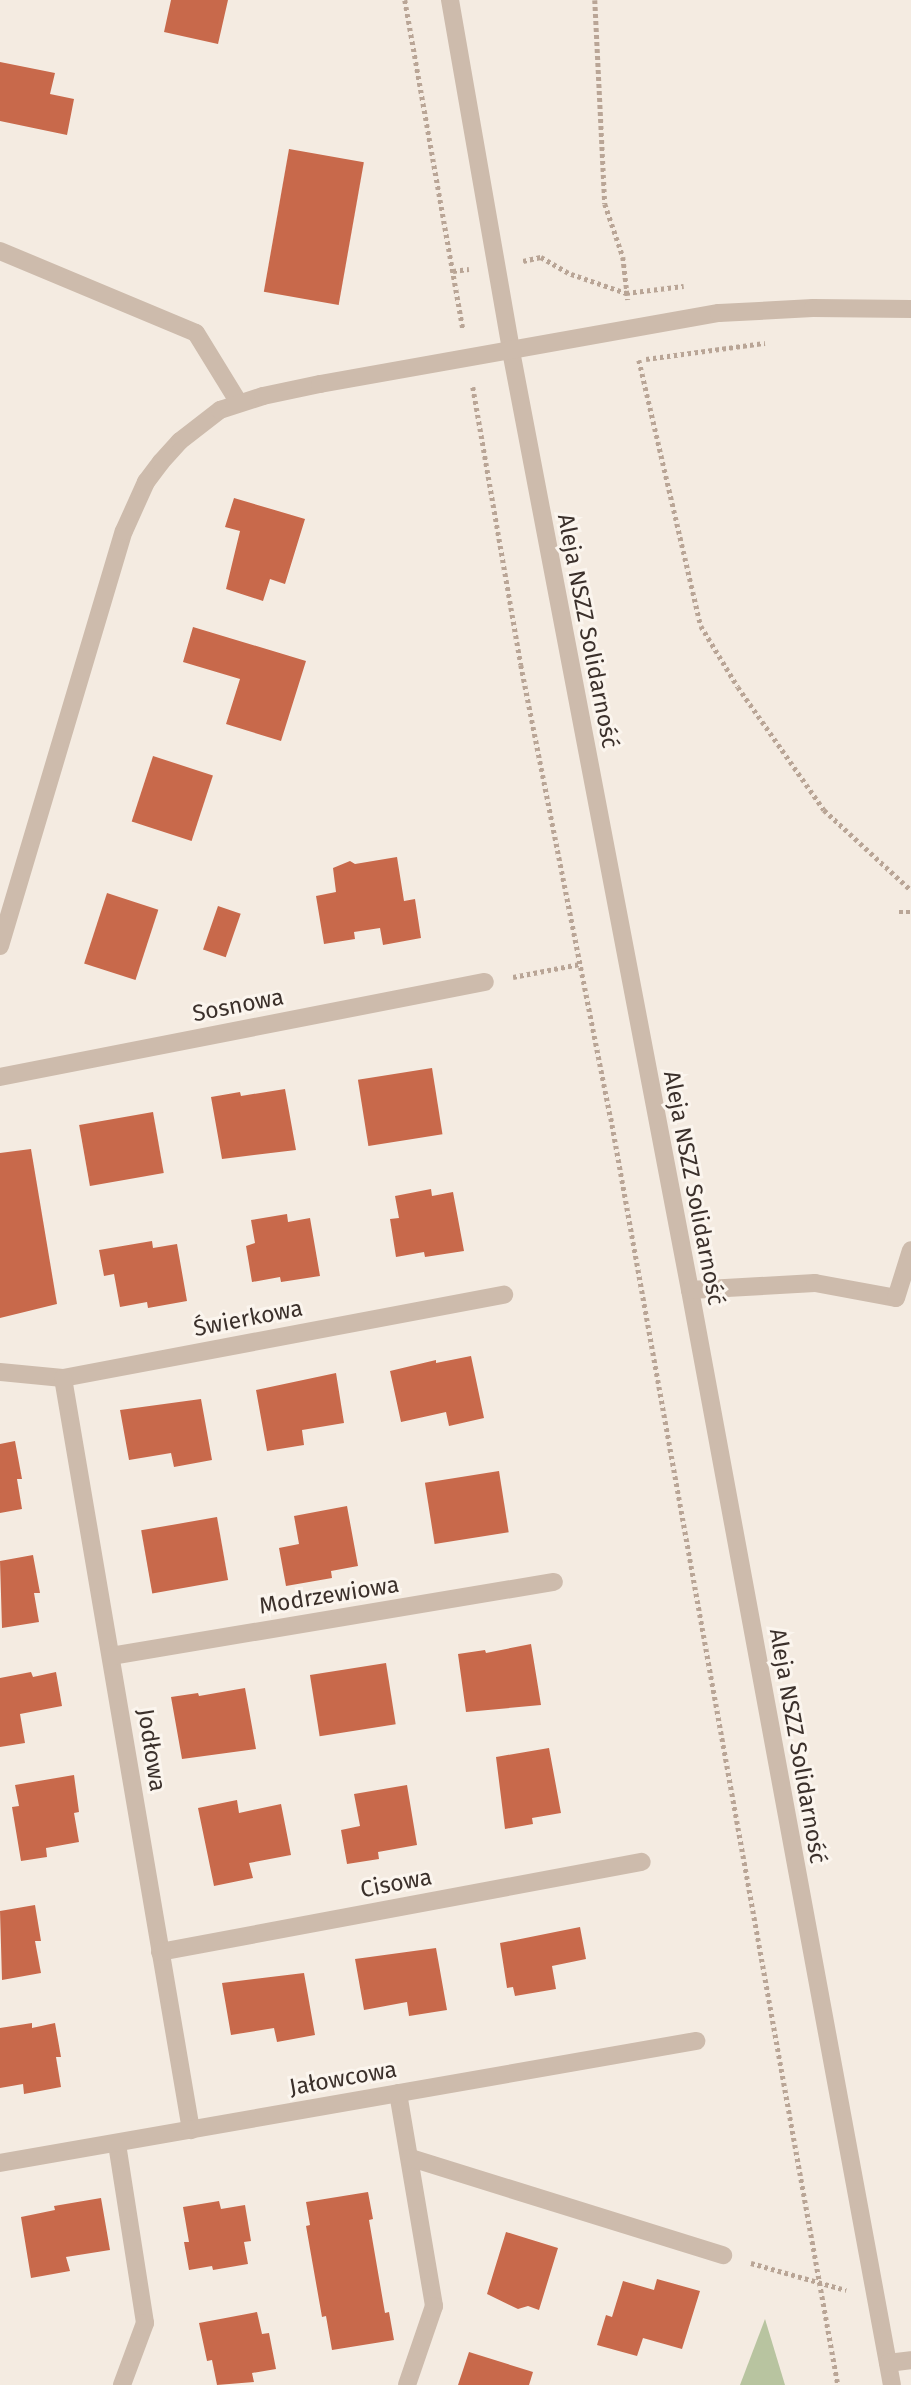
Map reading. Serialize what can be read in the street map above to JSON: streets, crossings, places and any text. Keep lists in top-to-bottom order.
{
  "streets": {
    "street": [
      "Aleja NSZZ Solidarność",
      "Sosnowa",
      "Świerkowa",
      "Modrzewiowa",
      "Jodłowa",
      "Cisowa",
      "Jałowcowa"
    ]
  },
  "crossings": [
    ["Świerkowa", "Jodłowa"],
    ["Modrzewiowa", "Jodłowa"],
    ["Jodłowa", "Cisowa"],
    ["Jodłowa", "Jałowcowa"]
  ]
}
